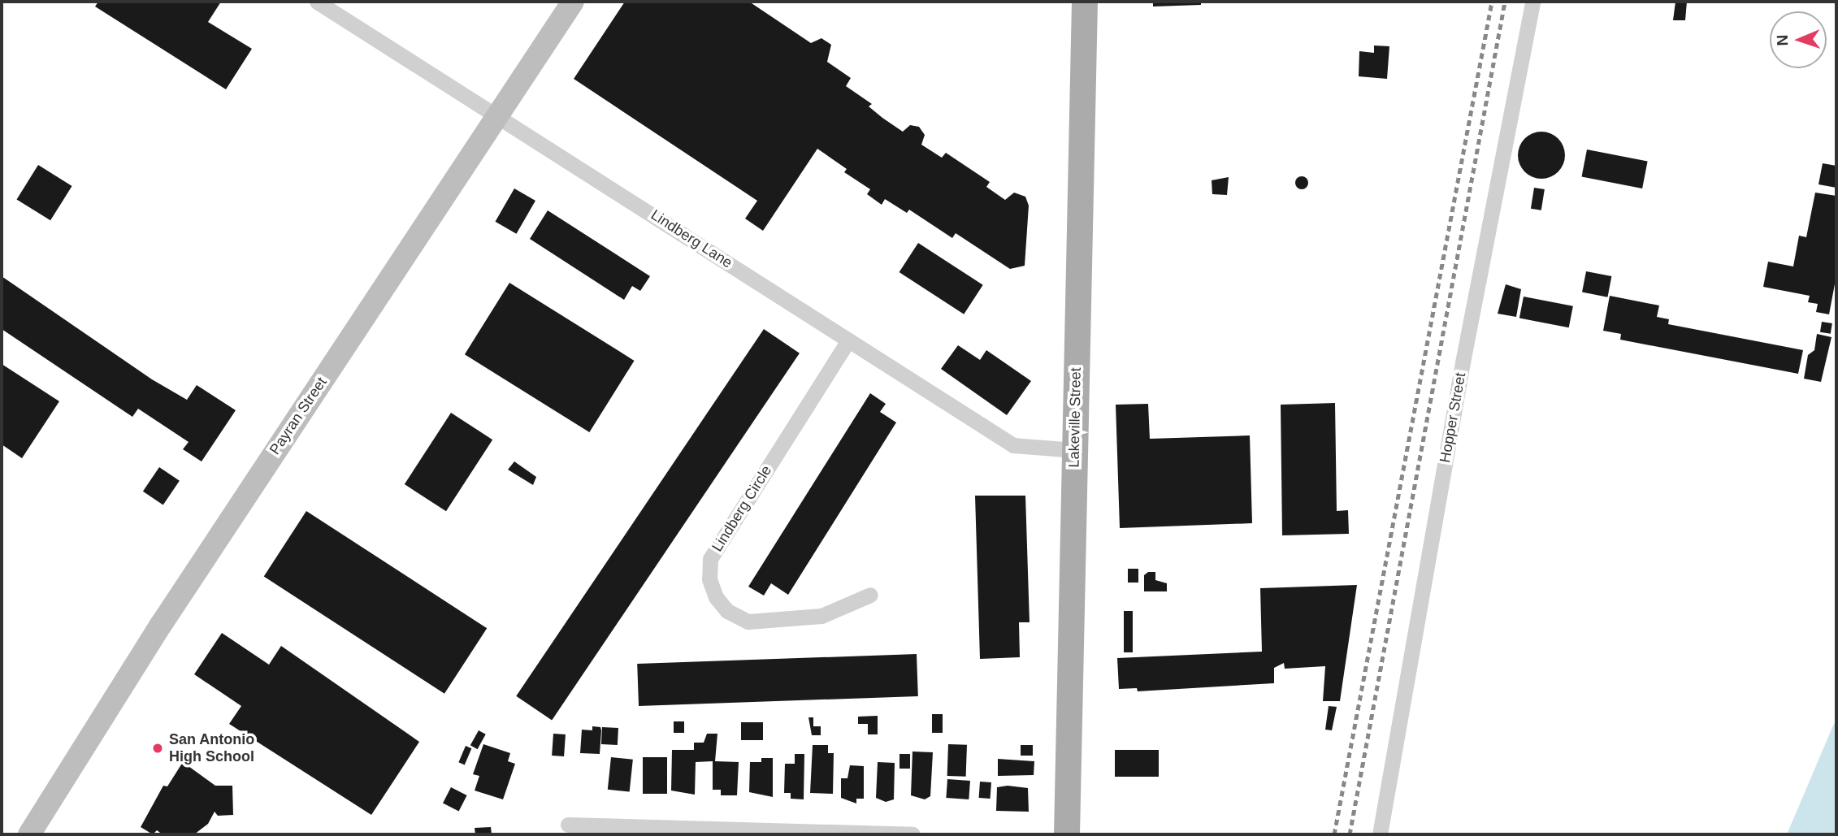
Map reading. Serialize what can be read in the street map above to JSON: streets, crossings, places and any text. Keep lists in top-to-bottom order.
{
  "streets": {
    "main road": ["Payran Street", "Lakeville Street"],
    "street": ["Lindberg Lane", "Hopper Street", "Lindberg Circle"]
  },
  "crossings": [
    ["Lindberg Lane", "Payran Street"],
    ["Lindberg Lane", "Lakeville Street"],
    ["Lindberg Lane", "Lindberg Circle"]
  ],
  "places": ["San Antonio High School"],
  "north": "left"
}
